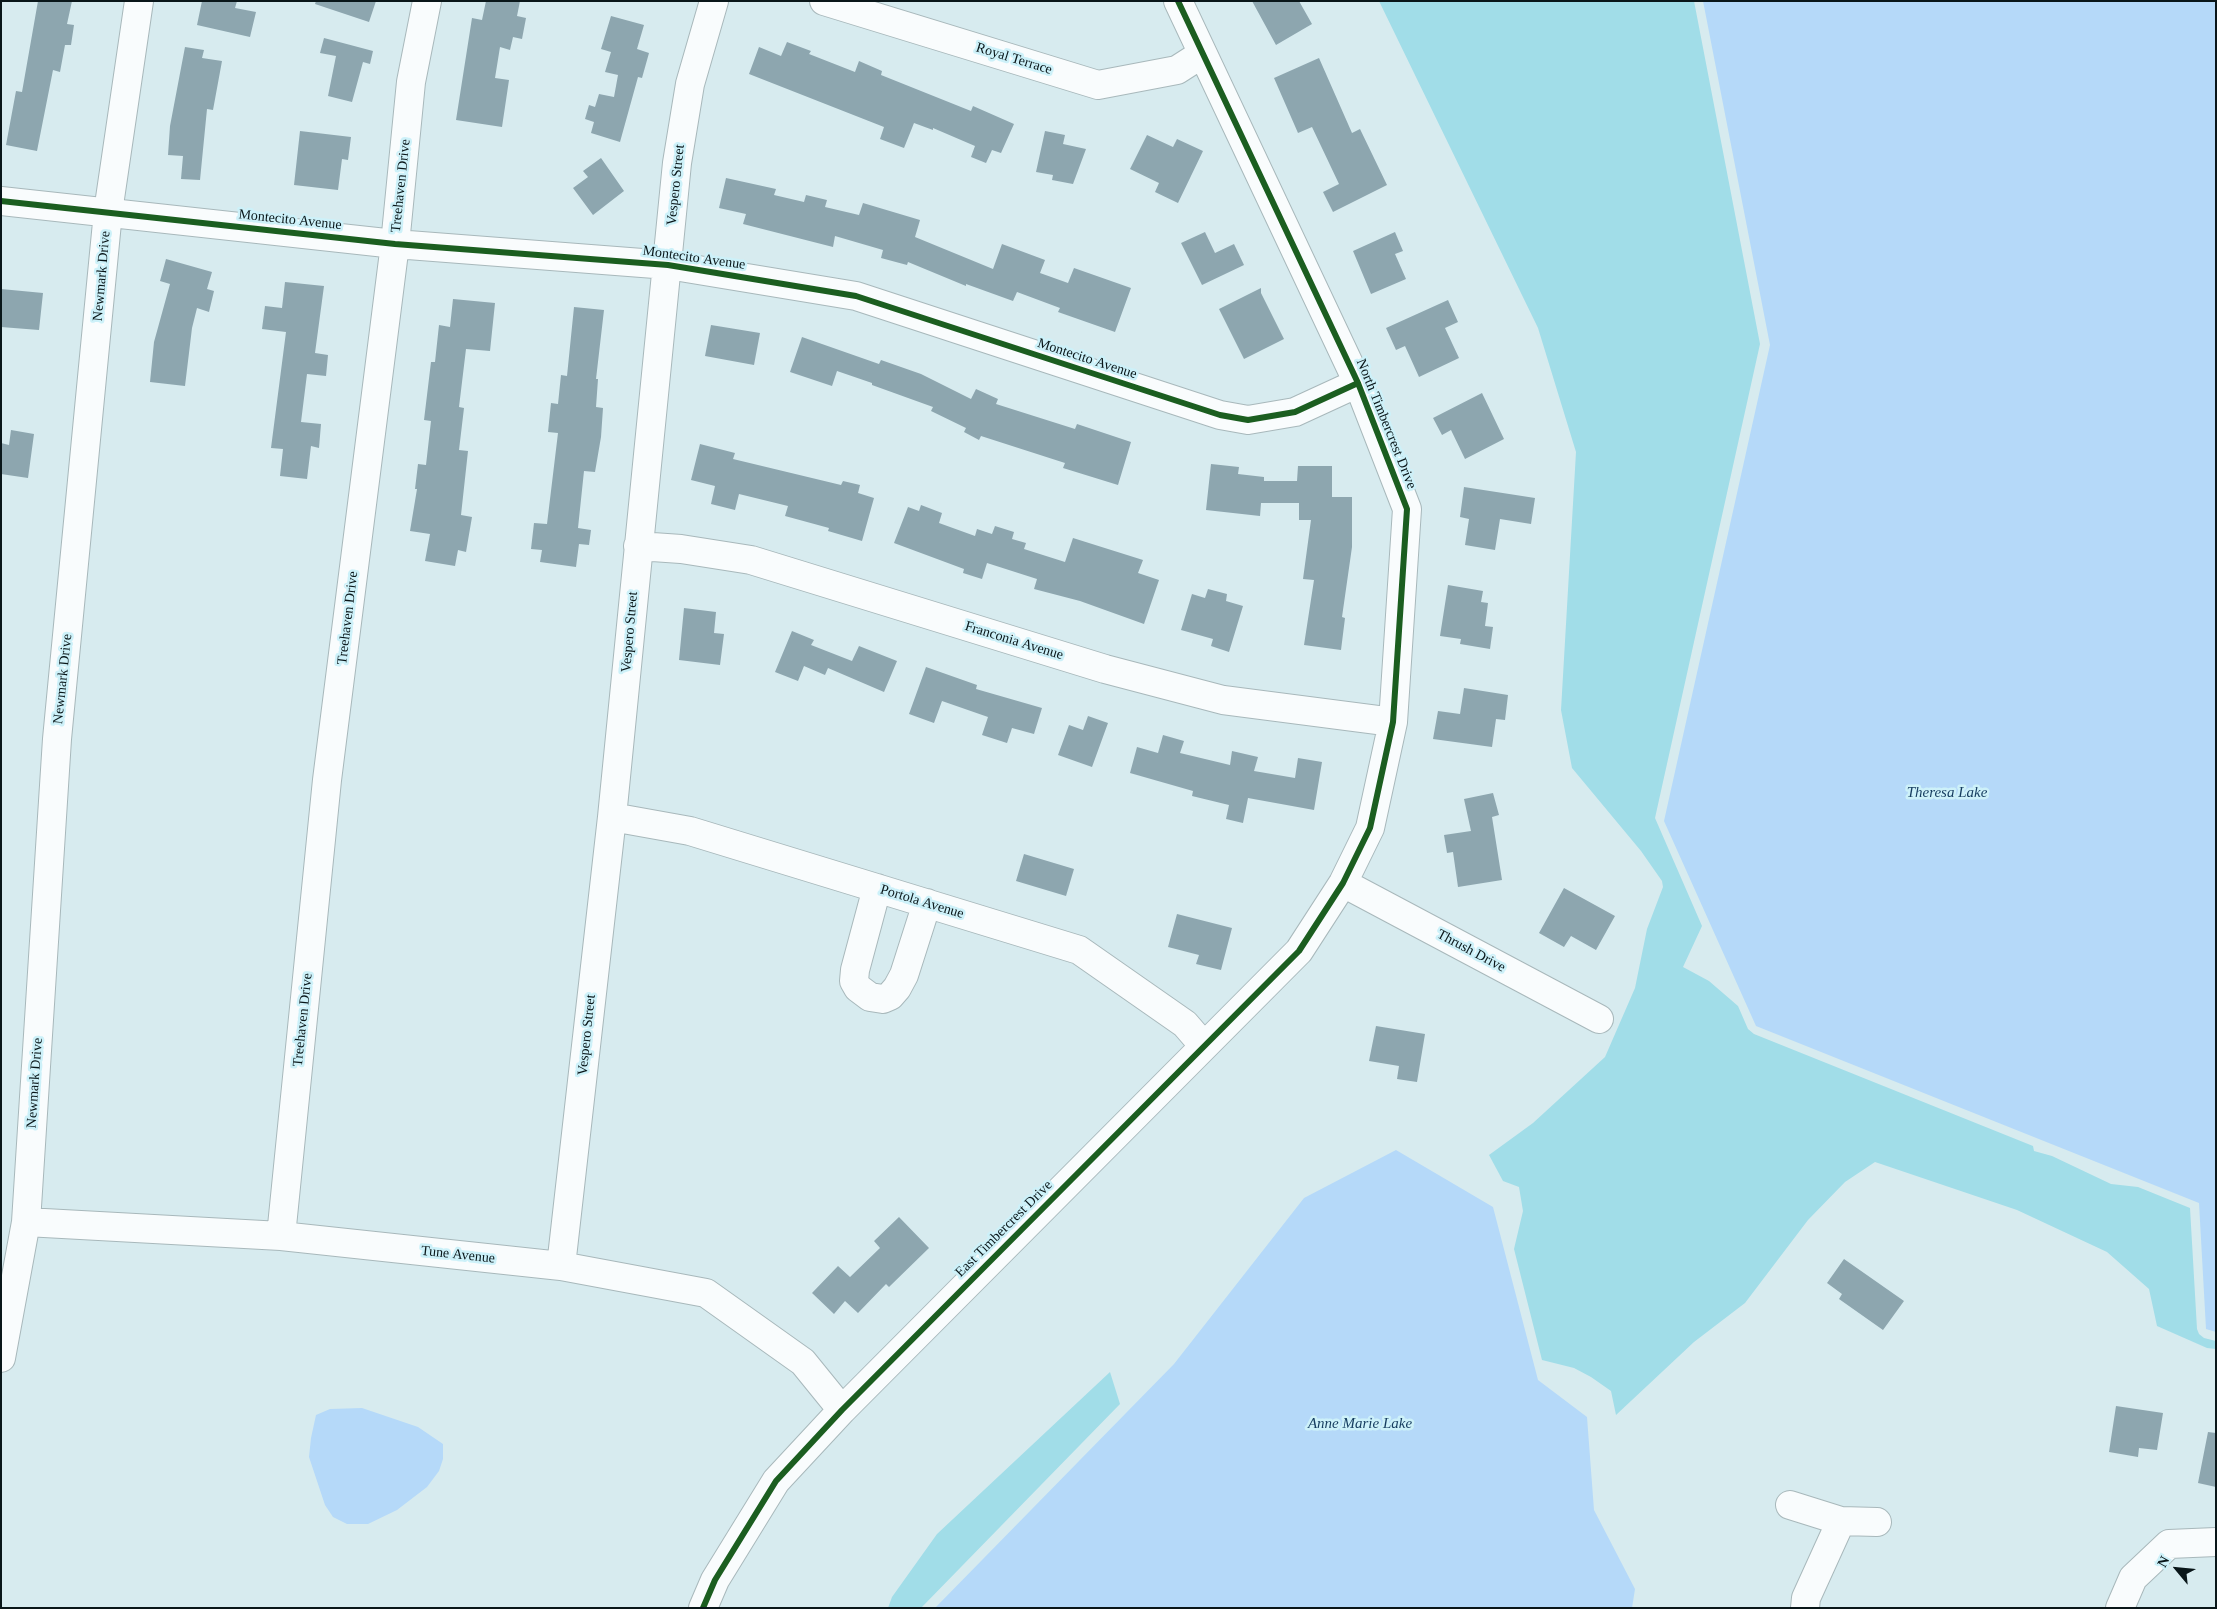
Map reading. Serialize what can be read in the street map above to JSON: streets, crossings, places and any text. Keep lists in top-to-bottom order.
{
  "streets": {
    "street": [
      "Royal Terrace",
      "Vespero Street",
      "Treehaven Drive",
      "Montecito Avenue",
      "Newmark Drive",
      "North Timbercrest Drive",
      "Franconia Avenue",
      "Portola Avenue",
      "Thrush Drive",
      "East Timbercrest Drive",
      "Tune Avenue"
    ]
  },
  "crossings": [
    ["Royal Terrace", "North Timbercrest Drive"],
    ["Vespero Street", "Montecito Avenue"],
    ["Vespero Street", "Franconia Avenue"],
    ["Vespero Street", "Portola Avenue"],
    ["Vespero Street", "Tune Avenue"],
    ["Treehaven Drive", "Montecito Avenue"],
    ["Treehaven Drive", "Tune Avenue"],
    ["Montecito Avenue", "Newmark Drive"],
    ["Montecito Avenue", "North Timbercrest Drive"],
    ["Newmark Drive", "Tune Avenue"],
    ["North Timbercrest Drive", "Franconia Avenue"],
    ["North Timbercrest Drive", "Thrush Drive"],
    ["North Timbercrest Drive", "East Timbercrest Drive"],
    ["Portola Avenue", "East Timbercrest Drive"],
    ["Thrush Drive", "East Timbercrest Drive"],
    ["East Timbercrest Drive", "Tune Avenue"]
  ],
  "water": ["Theresa Lake", "Anne Marie Lake"],
  "north": "top left"
}
